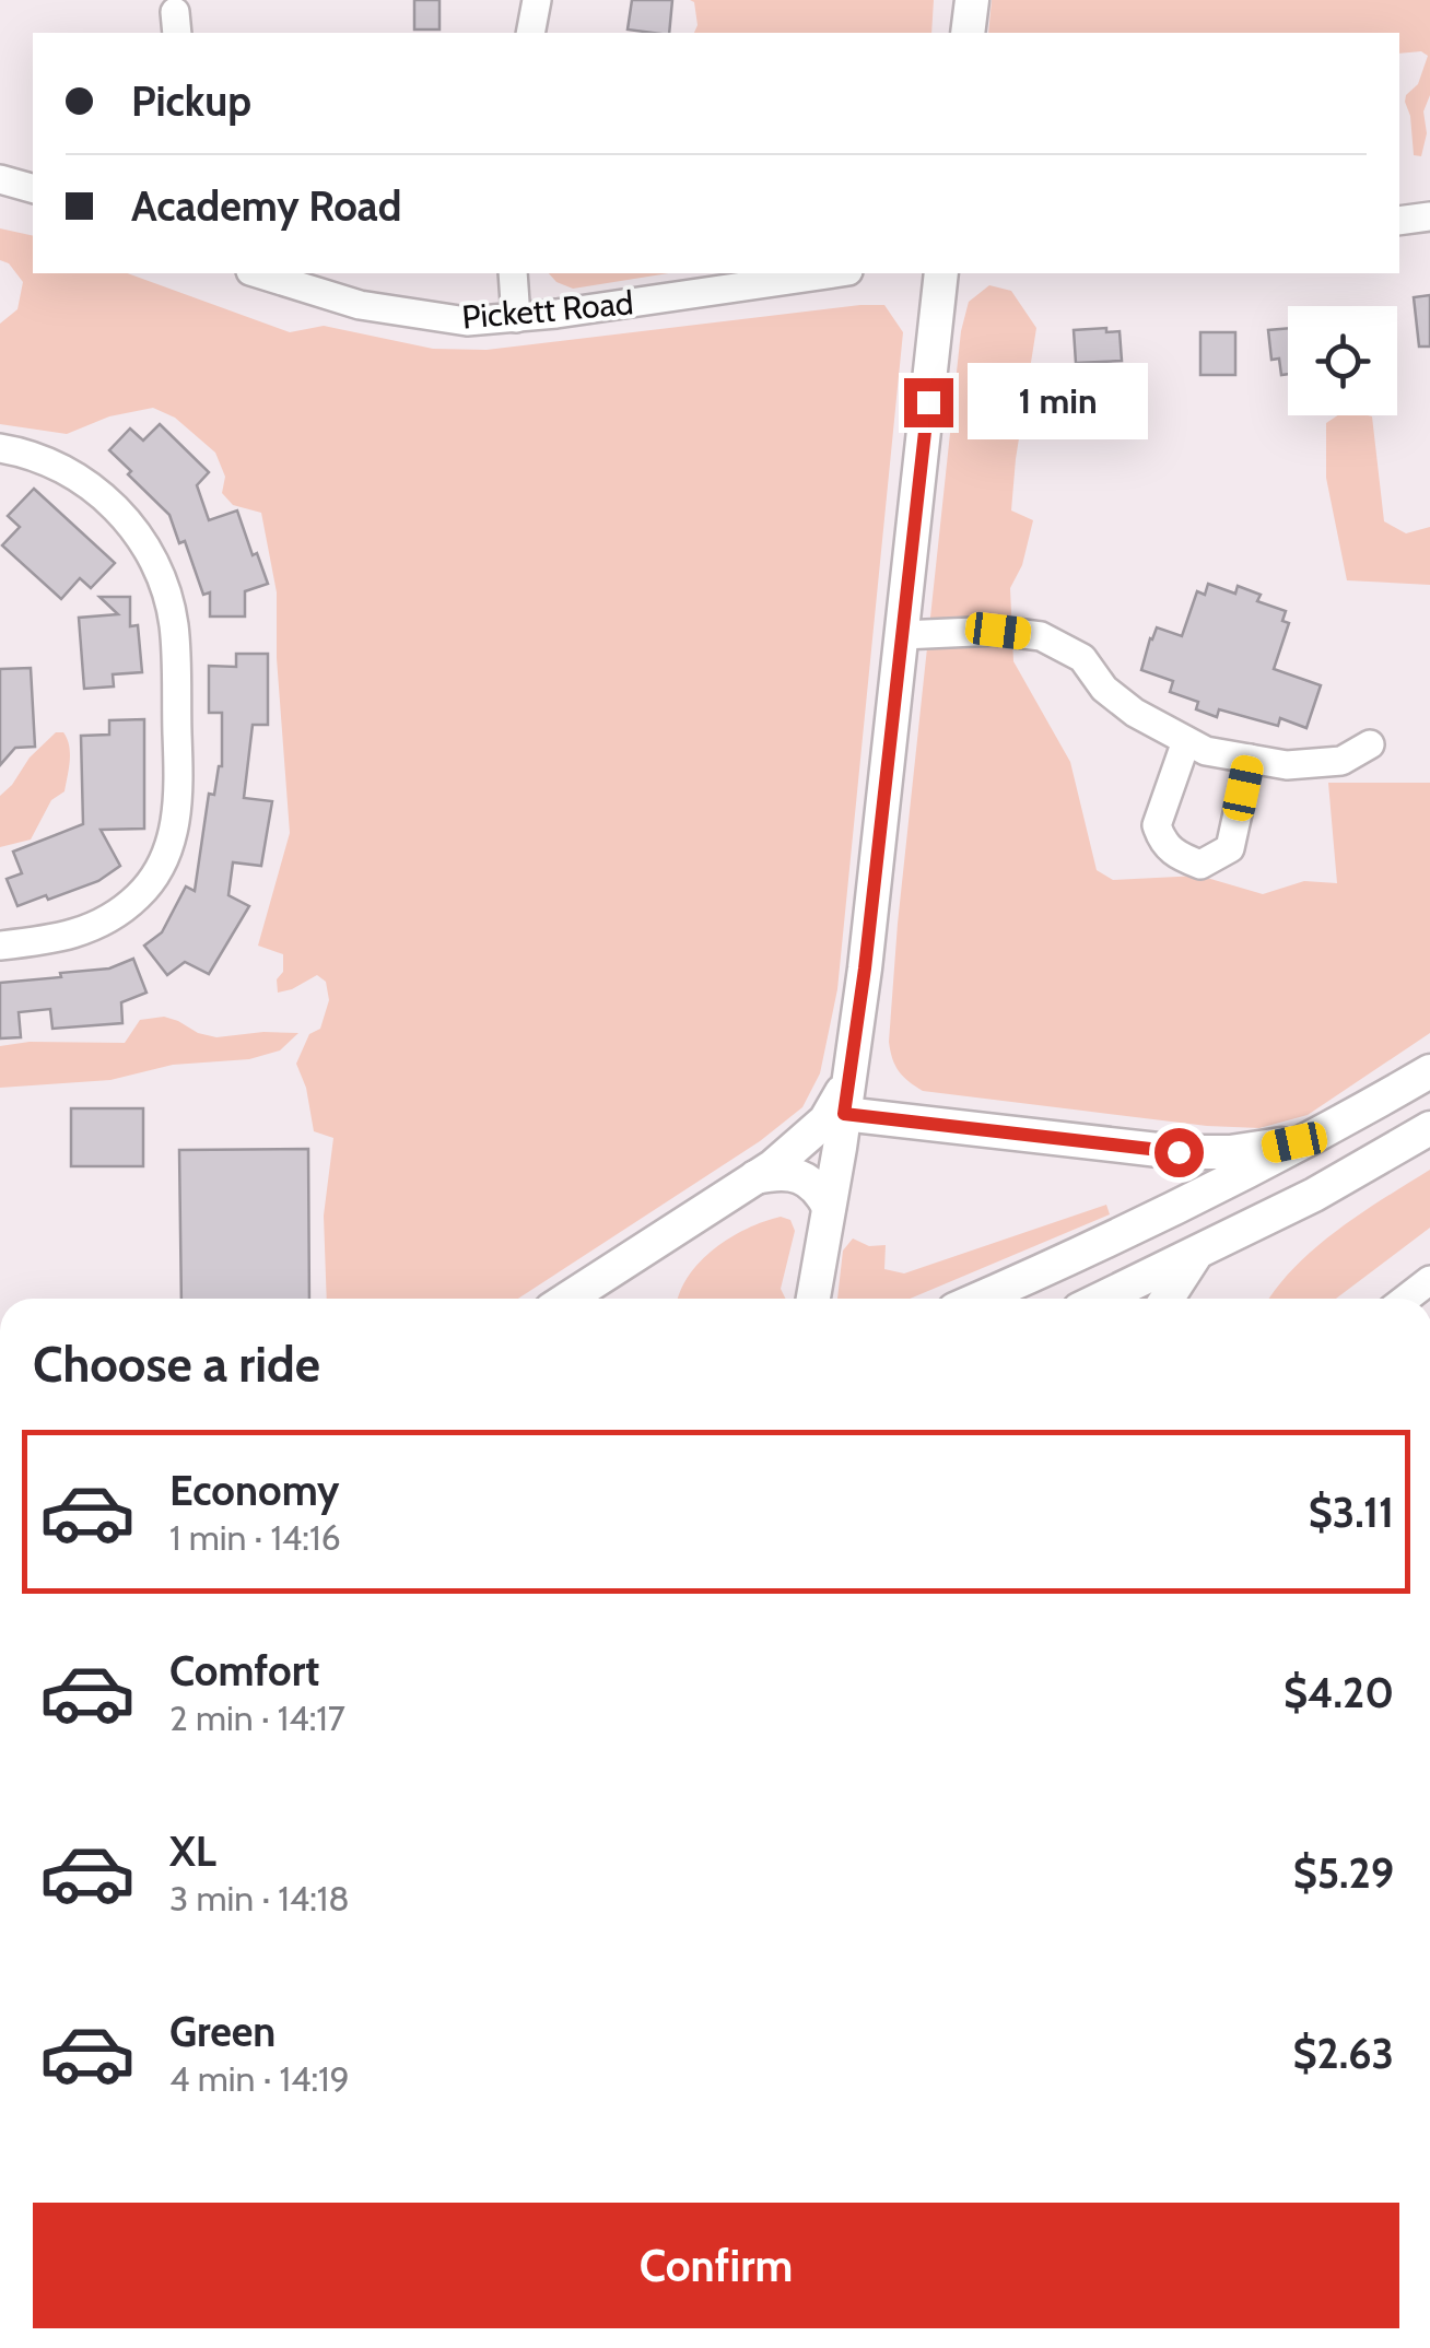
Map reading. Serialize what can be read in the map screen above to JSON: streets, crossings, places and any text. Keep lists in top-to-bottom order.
{
  "streets": {
    "street": ["Pickett Road"]
  },
  "page": {
    "banner": ["Pickup", "Academy Road"],
    "bubble": "1 min",
    "heading": "Choose a ride",
    "list": [
      {
        "name": "Economy",
        "note": "1 min · 14:16",
        "value": "$3.11"
      },
      {
        "name": "Comfort",
        "note": "2 min · 14:17",
        "value": "$4.20"
      },
      {
        "name": "XL",
        "note": "3 min · 14:18",
        "value": "$5.29"
      },
      {
        "name": "Green",
        "note": "4 min · 14:19",
        "value": "$2.63"
      }
    ],
    "buttons": "Confirm"
  }
}
